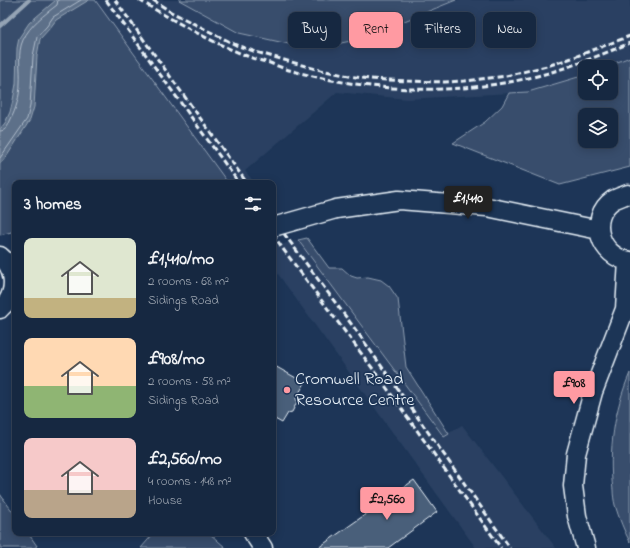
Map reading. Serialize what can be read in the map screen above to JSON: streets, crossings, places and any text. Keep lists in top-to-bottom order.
{
  "places": ["Cromwell Road Resource Centre"],
  "page": {
    "chip": [
      "Buy",
      "Rent",
      "Filters",
      "New"
    ],
    "heading": "3 homes",
    "price": ["£1,410", "£908", "£2,560"],
    "list": [
      {
        "name": "£1,410/mo",
        "note": "2 rooms · 68 m² · Sidings Road"
      },
      {
        "name": "£908/mo",
        "note": "2 rooms · 58 m² · Sidings Road"
      },
      {
        "name": "£2,560/mo",
        "note": "4 rooms · 148 m² · House"
      }
    ]
  }
}
